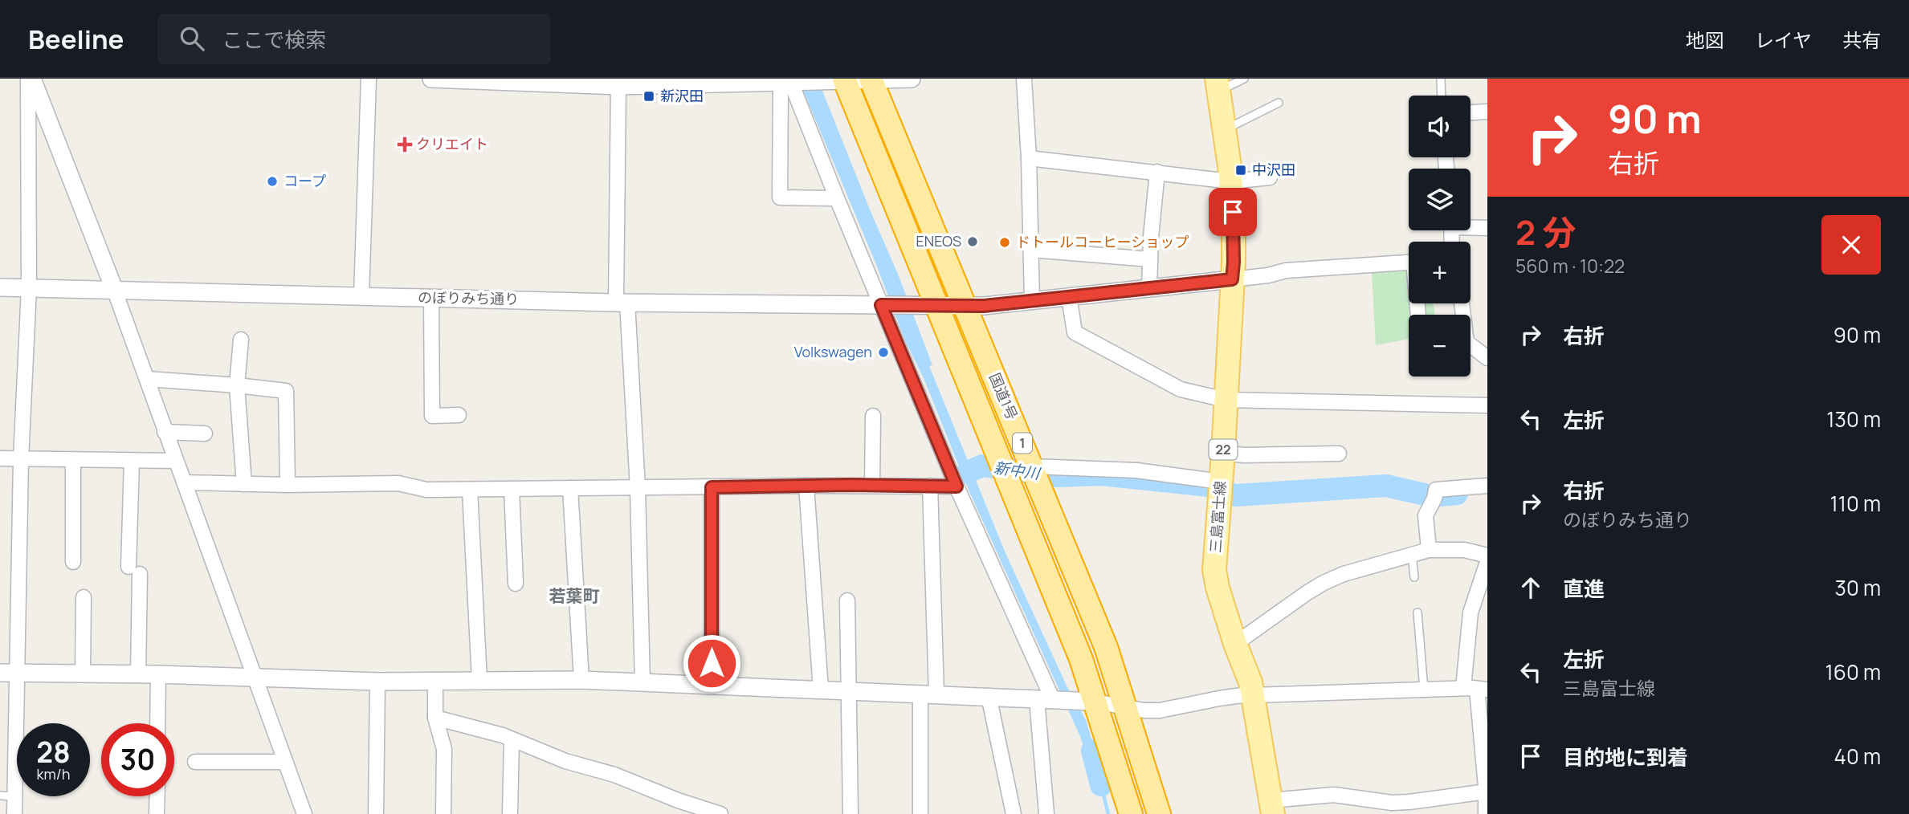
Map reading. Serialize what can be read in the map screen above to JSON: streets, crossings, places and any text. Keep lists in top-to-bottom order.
{
  "streets": {
    "highway": ["国道1号", "1"],
    "main road": ["22", "三島富士線"],
    "street": ["のぼりみち通り"]
  },
  "crossings": [
    ["のぼりみち通り", "国道1号"],
    ["のぼりみち通り", "三島富士線"]
  ],
  "districts": ["若葉町"],
  "water": ["新中川"],
  "places": {
    "transit": ["新沢田", "中沢田"],
    "health": ["クリエイト"],
    "other": [
      "コープ",
      "ENEOS",
      "ドトールコーヒーショップ",
      "Volkswagen"
    ]
  },
  "page": {
    "header": "Beeline",
    "search": "ここで検索",
    "nav": ["地図", "レイヤ", "共有"],
    "turn": ["90 m", "右折"],
    "map_buttons": ["+", "−"],
    "heading": ["2 分", "560 m · 10:22"],
    "list": [
      {
        "name": "右折",
        "value": "90 m"
      },
      {
        "name": "左折",
        "value": "130 m"
      },
      {
        "name": "右折",
        "note": "のぼりみち通り",
        "value": "110 m"
      },
      {
        "name": "直進",
        "value": "30 m"
      },
      {
        "name": "左折",
        "note": "三島富士線",
        "value": "160 m"
      },
      {
        "name": "目的地に到着",
        "value": "40 m"
      }
    ],
    "speed": "28 km/h",
    "limit": "30"
  }
}
